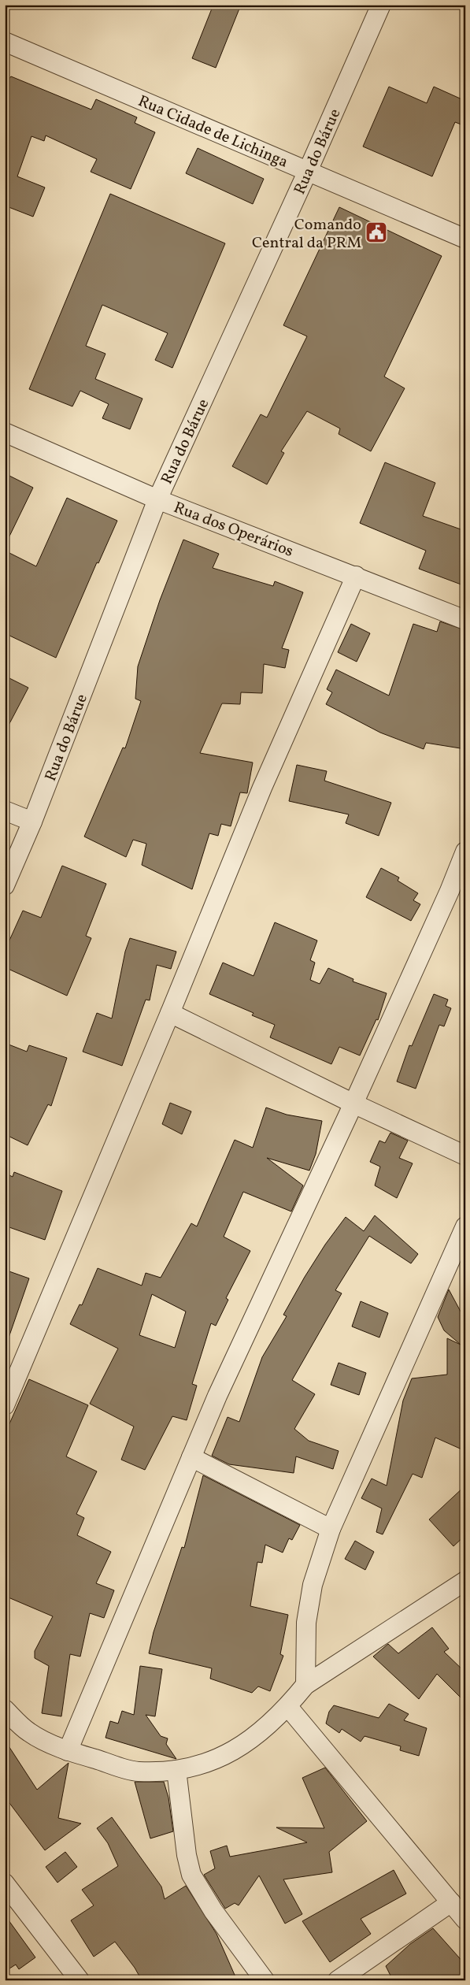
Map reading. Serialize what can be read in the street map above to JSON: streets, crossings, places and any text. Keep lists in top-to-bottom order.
{
  "streets": {
    "street": ["Rua Cidade de Lichinga", "Rua do Bárue", "Rua dos Operários"]
  },
  "crossings": [
    ["Rua Cidade de Lichinga", "Rua do Bárue"],
    ["Rua do Bárue", "Rua dos Operários"]
  ],
  "places": {
    "public building": ["Comando Central da PRM"]
  }
}
